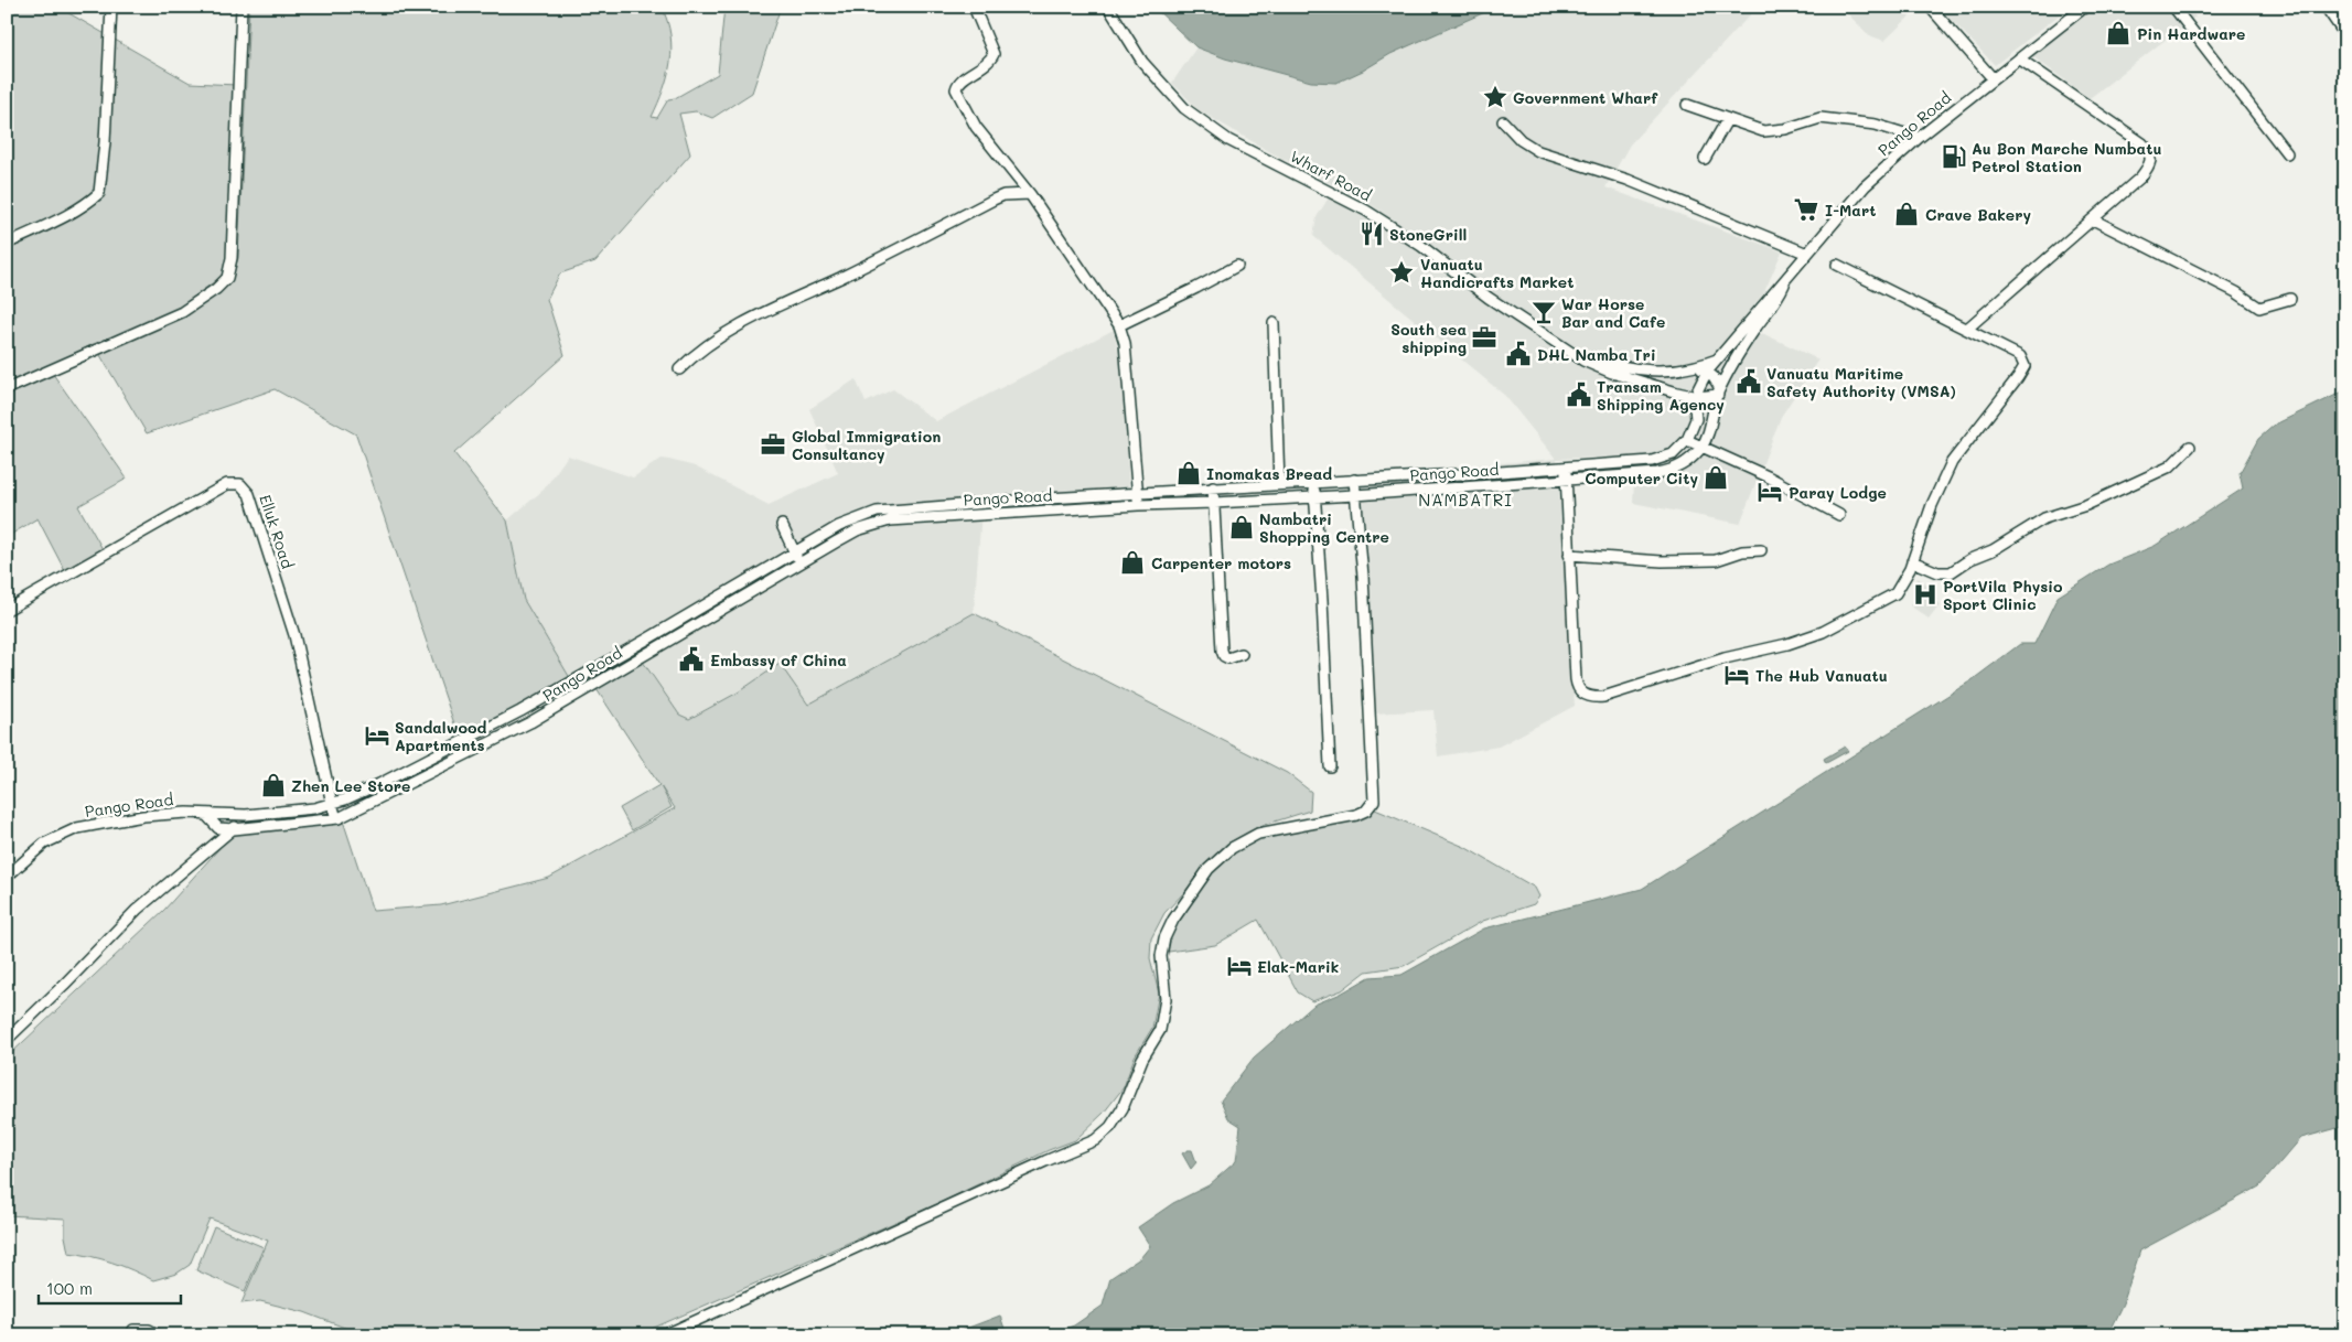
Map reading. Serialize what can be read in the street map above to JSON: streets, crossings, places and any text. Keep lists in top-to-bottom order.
{
  "streets": {
    "street": ["Pango Road", "Wharf Road", "Elluk Road"]
  },
  "crossings": [
    ["Pango Road", "Wharf Road"],
    ["Pango Road", "Elluk Road"]
  ],
  "districts": ["NAMBATRI"],
  "places": {
    "shop": [
      "Pin Hardware",
      "Crave Bakery",
      "Inomakas Bread",
      "Computer City",
      "Nambatri Shopping Centre",
      "Carpenter motors",
      "Zhen Lee Store"
    ],
    "place": ["Government Wharf", "Vanuatu Handicrafts Market"],
    "fuel station": ["Au Bon Marche Numbatu Petrol Station"],
    "supermarket": ["I-Mart"],
    "restaurant": ["StoneGrill"],
    "bar": ["War Horse Bar and Cafe"],
    "office": ["South sea shipping", "Global Immigration Consultancy"],
    "public building": [
      "DHL Namba Tri",
      "Vanuatu Maritime Safety Authority (VMSA)",
      "Transam Shipping Agency",
      "Embassy of China"
    ],
    "hotel": [
      "Paray Lodge",
      "The Hub Vanuatu",
      "Sandalwood Apartments",
      "Elak-Marik"
    ],
    "hospital": ["PortVila Physio Sport Clinic"]
  },
  "scale_bar": "100 m"
}
